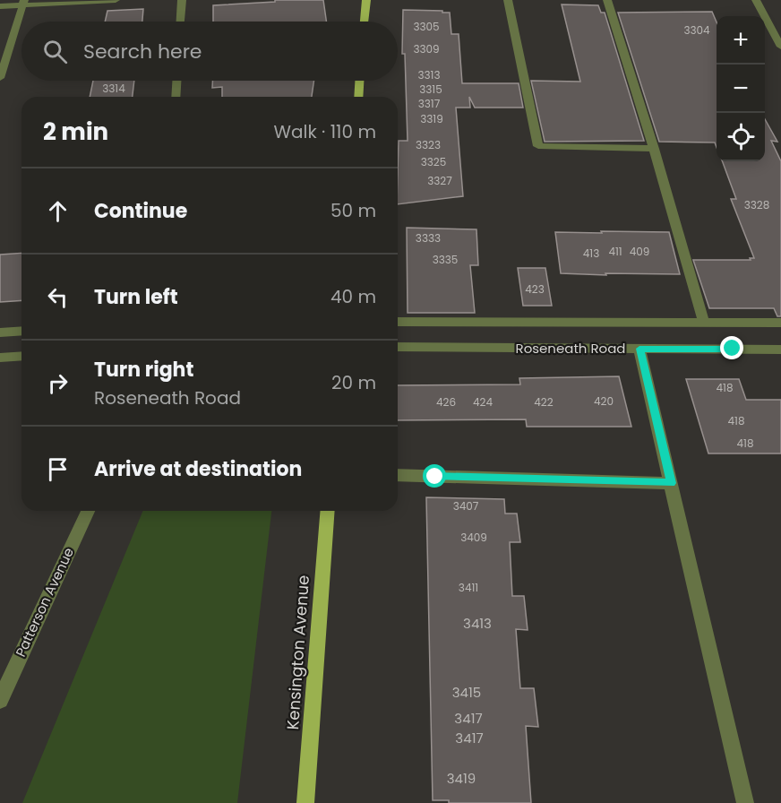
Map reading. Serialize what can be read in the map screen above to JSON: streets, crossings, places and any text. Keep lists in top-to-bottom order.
{
  "streets": {
    "main road": ["Kensington Avenue"],
    "street": ["Roseneath Road", "Patterson Avenue"]
  },
  "house_numbers": [
    "3305",
    "3304",
    "3309",
    "3313",
    "3314",
    "3315",
    "3317",
    "3319",
    "3323",
    "3325",
    "3327",
    "3328",
    "3333",
    "411",
    "409",
    "413",
    "3335",
    "423",
    "418",
    "420",
    "426",
    "424",
    "422",
    "418",
    "418",
    "3407",
    "3409",
    "3411",
    "3413",
    "3415",
    "3417",
    "3417",
    "3419"
  ],
  "page": {
    "map_buttons": ["+", "−"],
    "search": "Search here",
    "heading": ["2 min", "Walk · 110 m"],
    "list": [
      ["Continue", "50 m"],
      ["Turn left", "40 m"],
      ["Turn right", "Roseneath Road", "20 m"],
      "Arrive at destination"
    ]
  }
}
